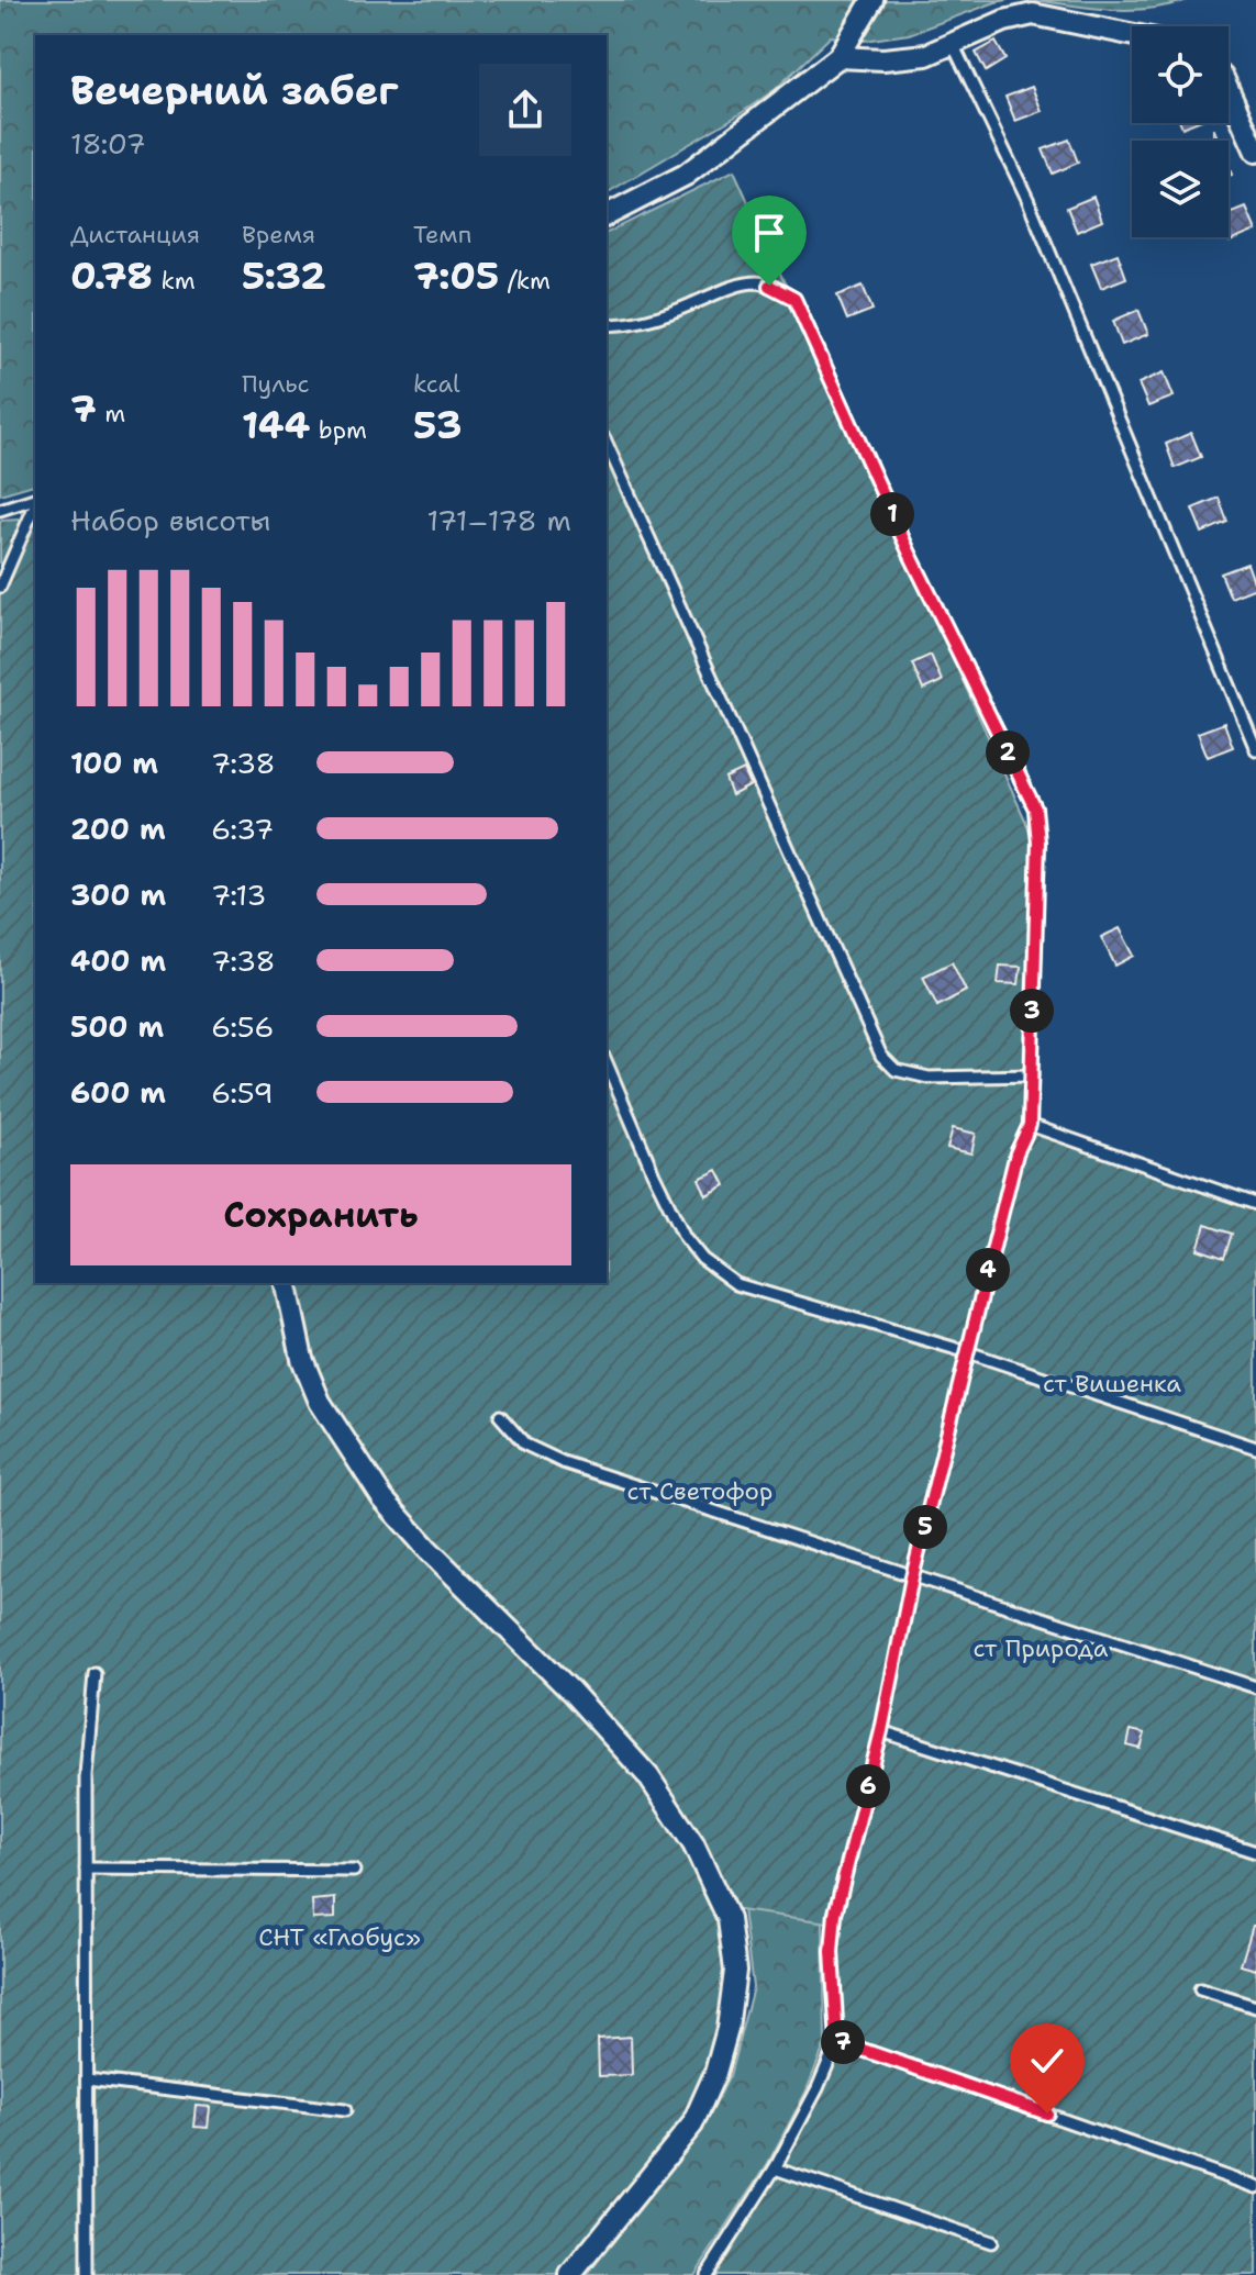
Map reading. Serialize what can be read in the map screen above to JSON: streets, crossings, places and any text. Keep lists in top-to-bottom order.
{
  "parks": [
    "ст Вишенка",
    "ст Светофор",
    "ст Природа",
    "СНТ «Глобус»"
  ],
  "page": {
    "heading": ["Вечерний забег", "18:07"],
    "stats": [
      ["Дистанция", "0.78 km"],
      ["Время", "5:32"],
      ["Темп", "7:05 /km"],
      ["7 m"],
      ["Пульс", "144 bpm"],
      ["kcal", "53"]
    ],
    "chart": ["Набор высоты", "171–178 m"],
    "pins": [
      "1",
      "2",
      "3",
      "4",
      "5",
      "6",
      "7"
    ],
    "list": [
      {
        "name": "100 m",
        "note": "7:38"
      },
      {
        "name": "200 m",
        "note": "6:37"
      },
      {
        "name": "300 m",
        "note": "7:13"
      },
      {
        "name": "400 m",
        "note": "7:38"
      },
      {
        "name": "500 m",
        "note": "6:56"
      },
      {
        "name": "600 m",
        "note": "6:59"
      }
    ],
    "buttons": "Сохранить"
  }
}
